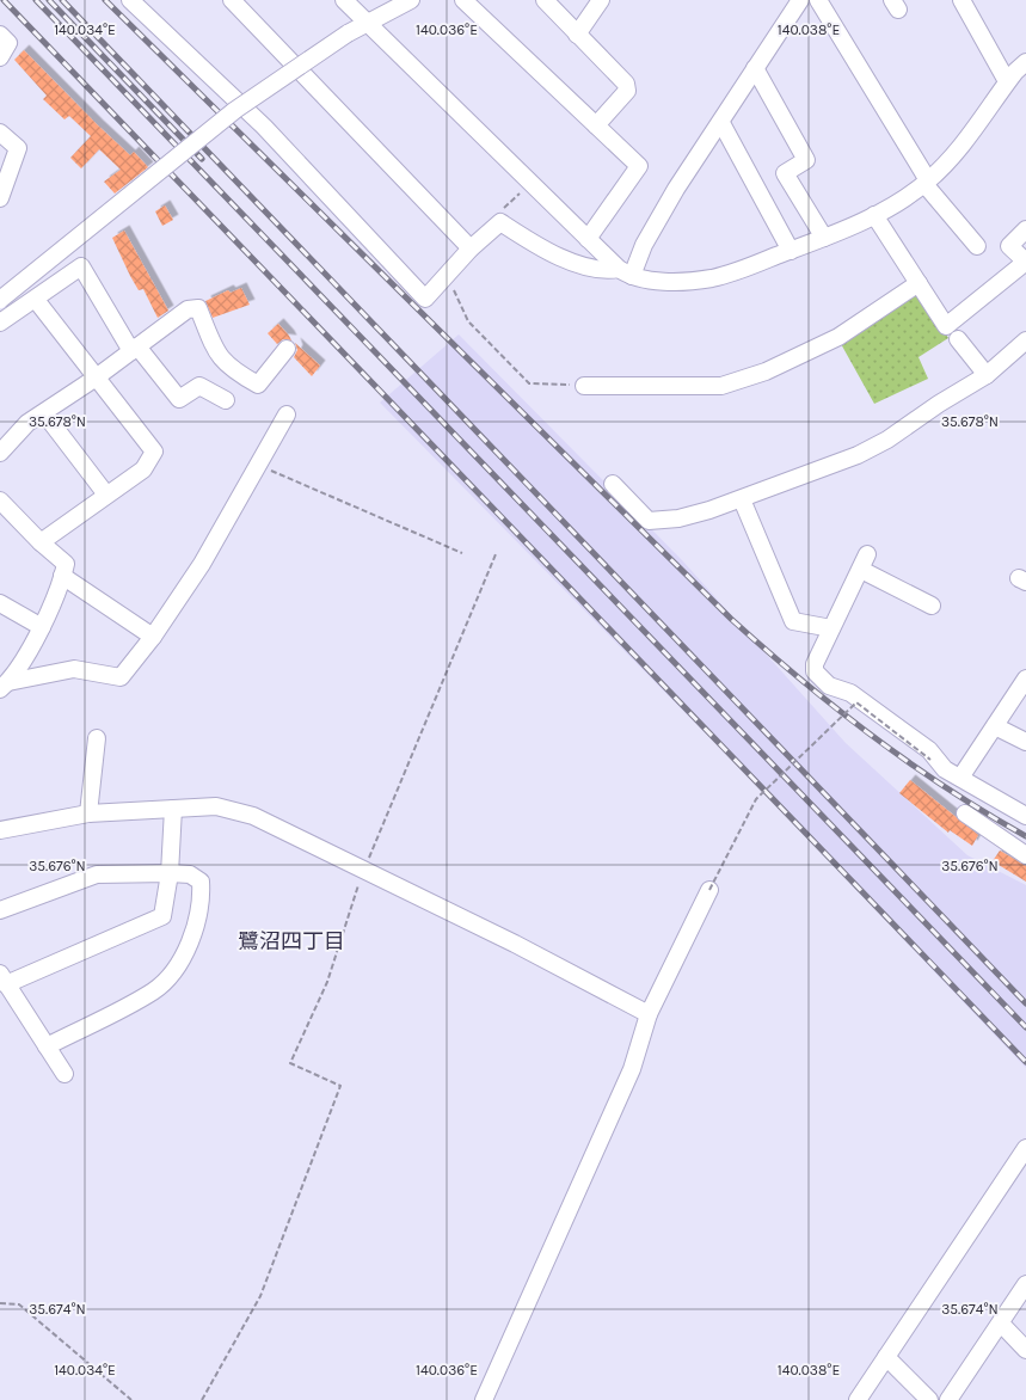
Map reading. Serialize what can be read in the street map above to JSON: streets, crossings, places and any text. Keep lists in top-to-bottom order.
{
  "districts": ["鷺沼四丁目"],
  "coordinates": [
    "140.034°E",
    "140.036°E",
    "140.038°E",
    "35.678°N",
    "35.676°N",
    "35.674°N"
  ]
}
